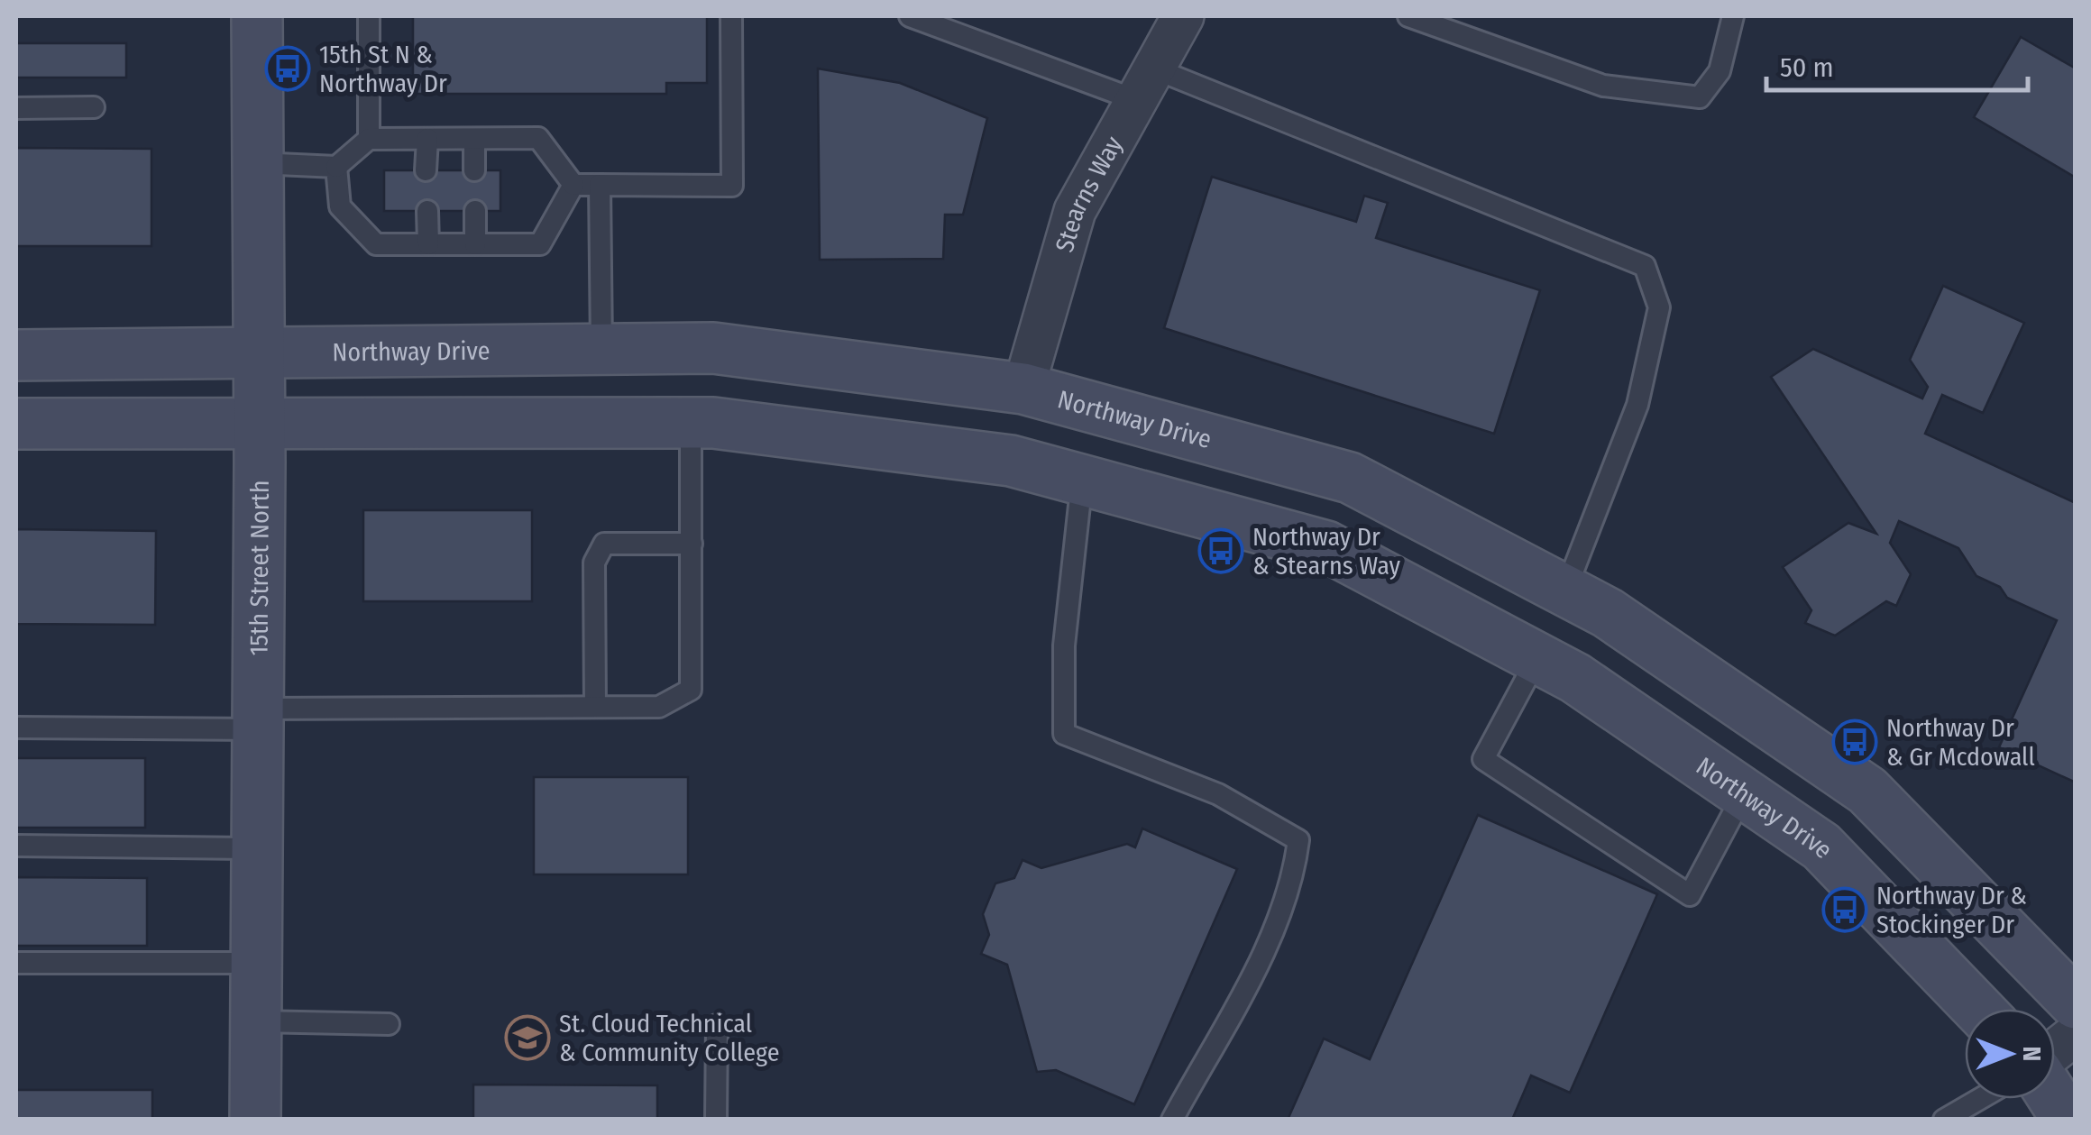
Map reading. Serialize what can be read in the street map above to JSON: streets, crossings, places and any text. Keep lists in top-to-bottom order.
{
  "streets": {
    "street": ["Stearns Way", "Northway Drive", "15th Street North"]
  },
  "crossings": [
    ["Stearns Way", "Northway Drive"],
    ["Northway Drive", "15th Street North"]
  ],
  "places": {
    "bus stop": [
      "15th St N & Northway Dr",
      "Northway Dr & Stearns Way",
      "Northway Dr & Gr Mcdowall",
      "Northway Dr & Stockinger Dr"
    ],
    "school or university": ["St. Cloud Technical & Community College"]
  },
  "scale_bar": "50 m",
  "north": "right"
}
